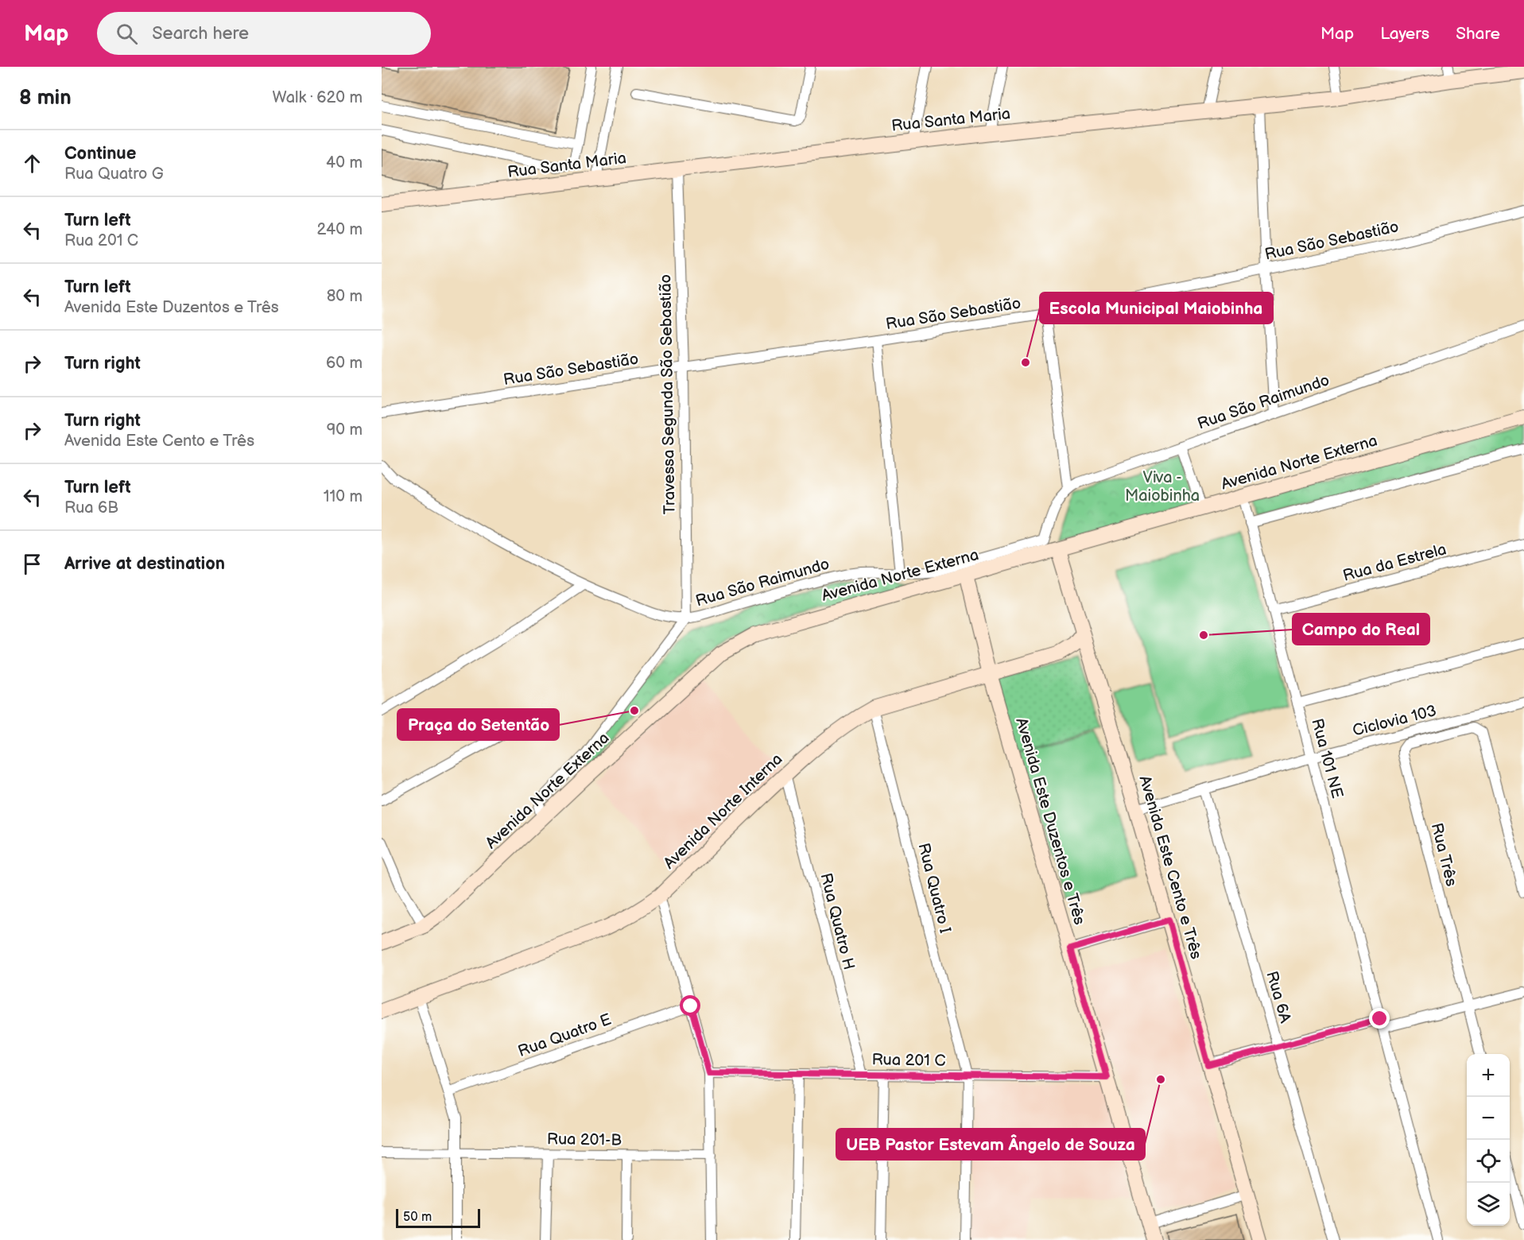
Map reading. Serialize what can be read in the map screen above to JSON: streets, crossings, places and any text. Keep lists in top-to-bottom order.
{
  "streets": {
    "street": [
      "Rua Santa Maria",
      "Rua São Sebastião",
      "Travessa Segunda São Sebastião",
      "Rua São Raimundo",
      "Avenida Norte Externa",
      "Rua da Estrela",
      "Ciclovia 103",
      "Rua 101 NE",
      "Avenida Norte Interna",
      "Avenida Este Duzentos e Três",
      "Rua Três",
      "Avenida Este Cento e Três",
      "Rua Quatro I",
      "Rua Quatro H",
      "Rua 6A",
      "Rua Quatro E",
      "Rua 201 C",
      "Rua 201-B"
    ]
  },
  "crossings": [
    ["Rua Santa Maria", "Travessa Segunda São Sebastião"],
    ["Rua São Sebastião", "Travessa Segunda São Sebastião"],
    ["Travessa Segunda São Sebastião", "Rua São Raimundo"],
    ["Rua São Raimundo", "Avenida Norte Externa"],
    ["Rua São Raimundo", "Avenida Este Cento e Três"],
    ["Avenida Norte Externa", "Rua 101 NE"],
    ["Avenida Norte Externa", "Avenida Este Duzentos e Três"],
    ["Avenida Norte Externa", "Avenida Este Cento e Três"],
    ["Rua da Estrela", "Rua 101 NE"],
    ["Ciclovia 103", "Rua 101 NE"],
    ["Ciclovia 103", "Avenida Este Cento e Três"],
    ["Ciclovia 103", "Rua 6A"],
    ["Avenida Norte Interna", "Avenida Este Duzentos e Três"],
    ["Avenida Norte Interna", "Avenida Este Cento e Três"],
    ["Avenida Norte Interna", "Rua Quatro I"],
    ["Avenida Norte Interna", "Rua Quatro H"],
    ["Avenida Este Duzentos e Três", "Rua 201 C"],
    ["Rua Quatro I", "Rua 201 C"],
    ["Rua Quatro H", "Rua 201 C"]
  ],
  "parks": ["Viva - Maiobinha"],
  "places": [
    "Escola Municipal Maiobinha",
    "Campo do Real",
    "Praça do Setentão",
    "UEB Pastor Estevam Ângelo de Souza"
  ],
  "scale_bar": "50 m",
  "page": {
    "header": "Map",
    "search": "Search here",
    "nav": ["Map", "Layers", "Share"],
    "heading": ["8 min", "Walk · 620 m"],
    "list": [
      ["Continue", "Rua Quatro G", "40 m"],
      ["Turn left", "Rua 201 C", "240 m"],
      ["Turn left", "Avenida Este Duzentos e Três", "80 m"],
      ["Turn right", "60 m"],
      ["Turn right", "Avenida Este Cento e Três", "90 m"],
      ["Turn left", "Rua 6B", "110 m"],
      "Arrive at destination"
    ],
    "map_buttons": ["+", "−"],
    "scale": "50 m"
  }
}
